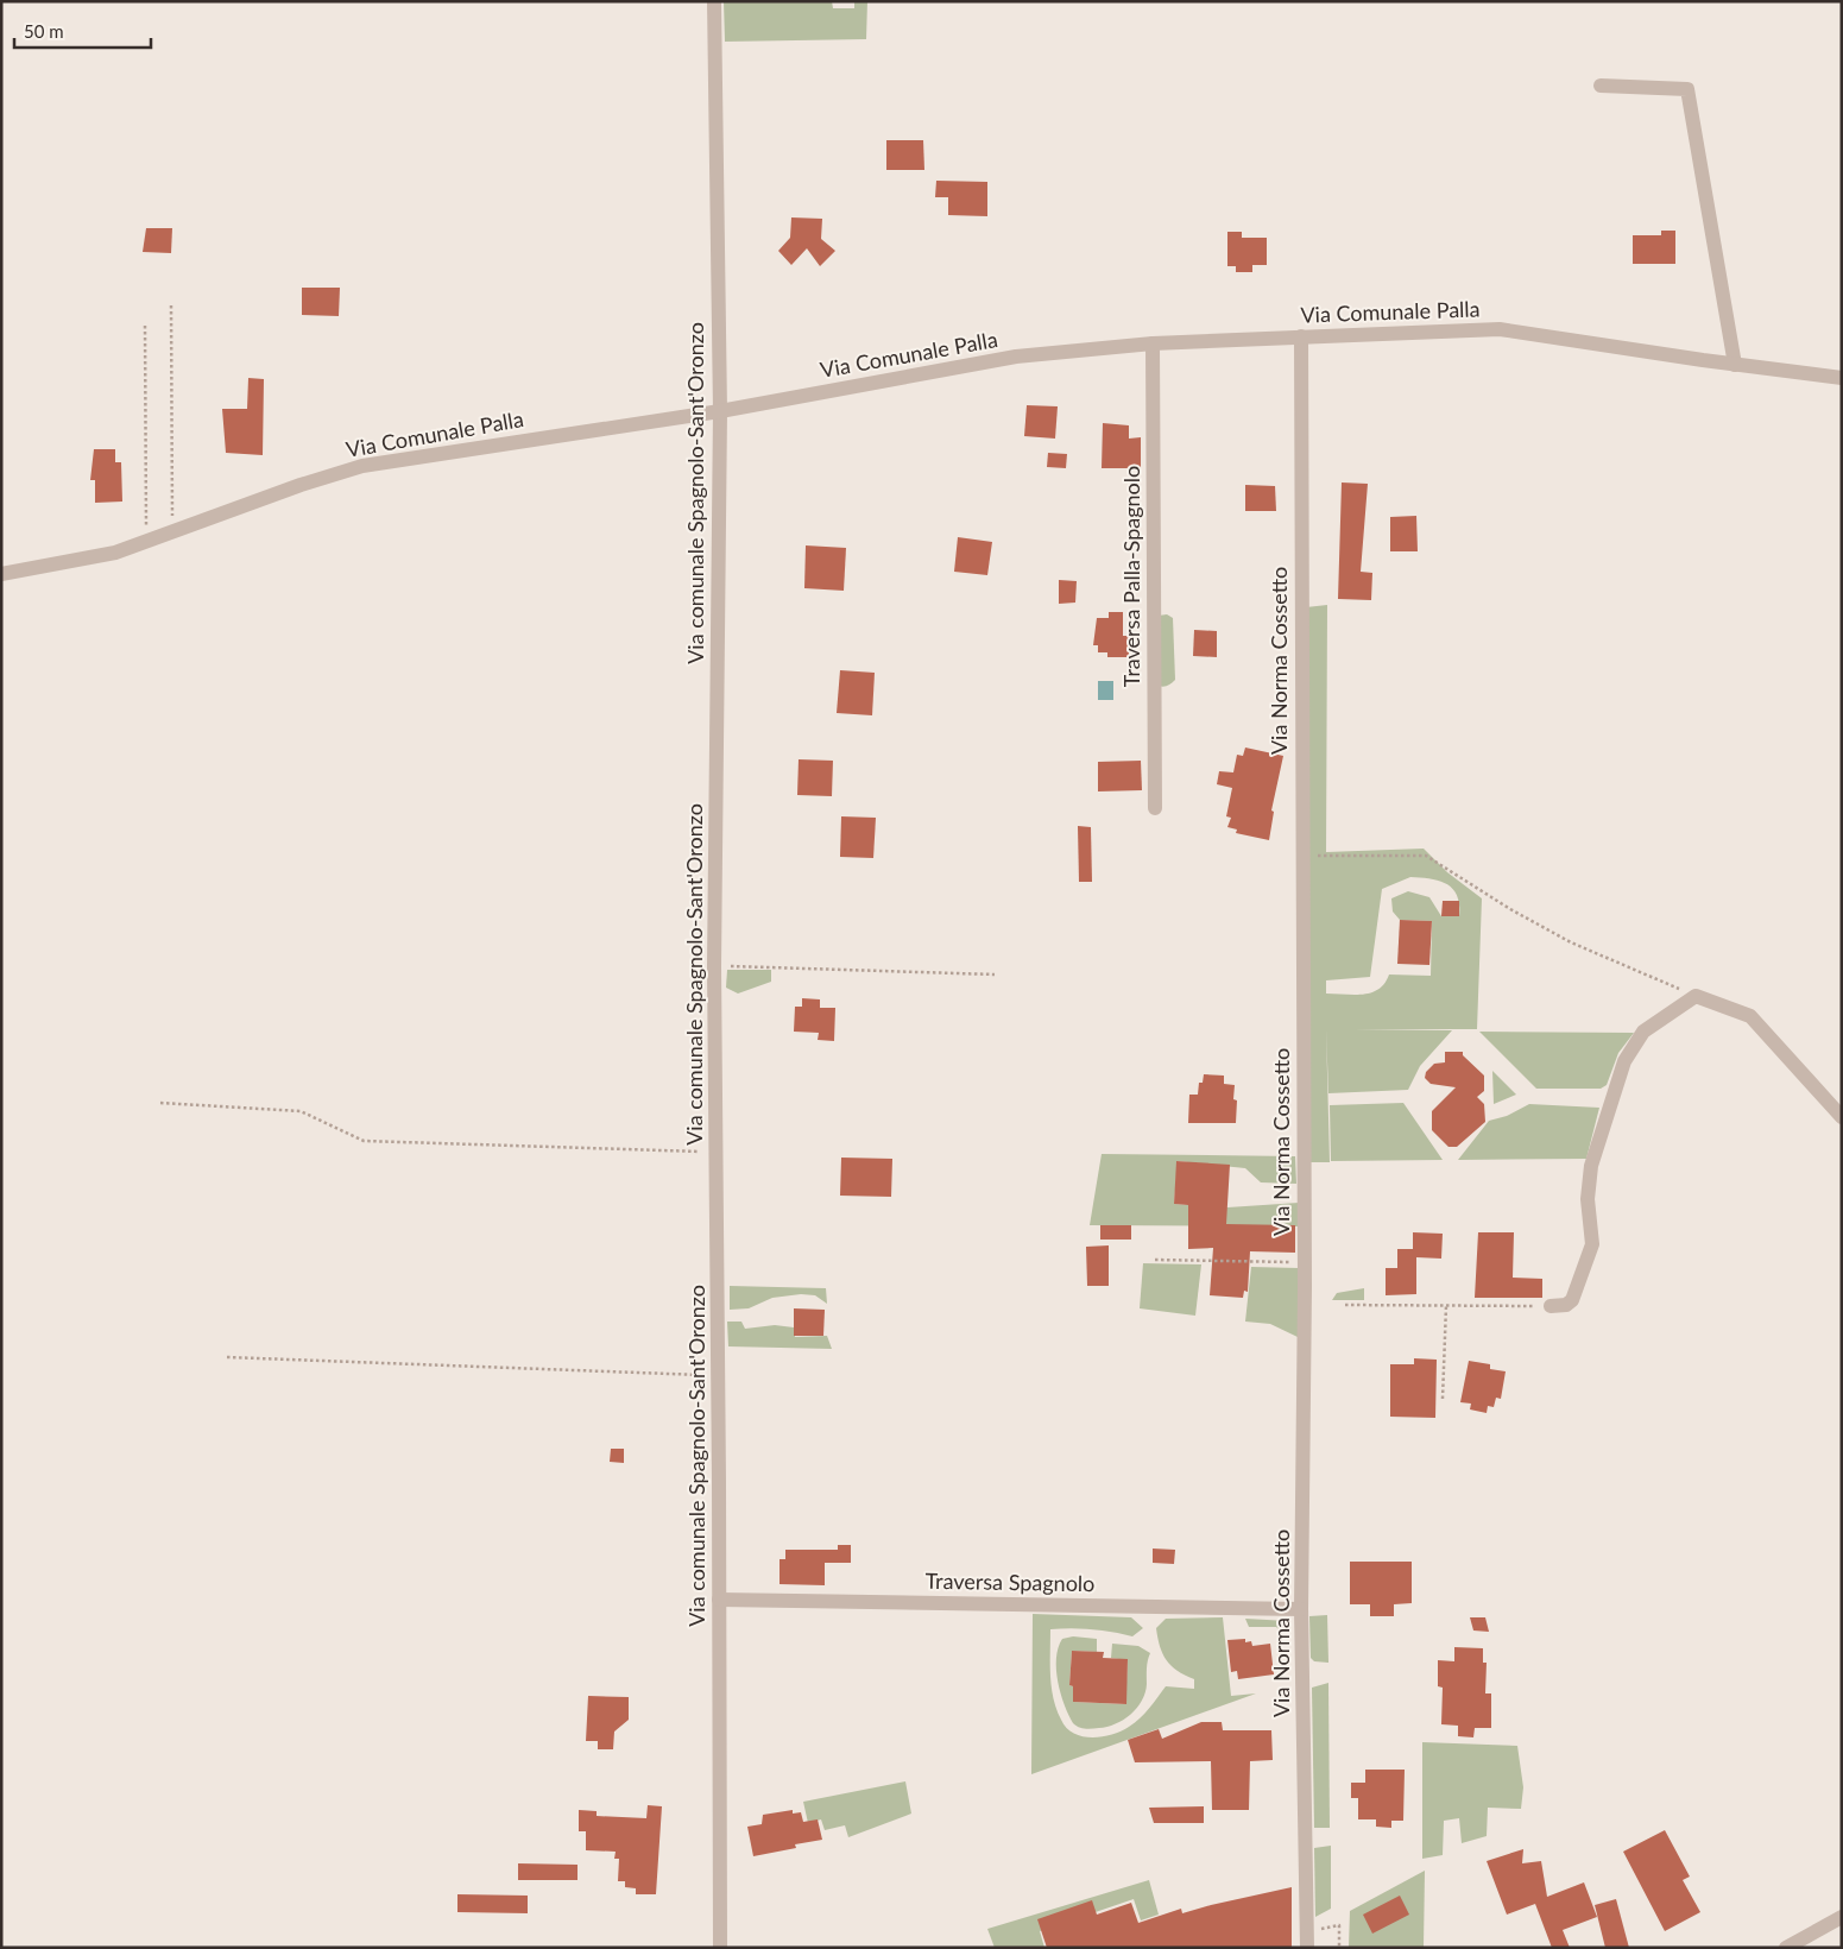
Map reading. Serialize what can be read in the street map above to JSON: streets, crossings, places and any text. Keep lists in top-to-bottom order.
{
  "streets": {
    "street": [
      "Via Comunale Palla",
      "Via comunale Spagnolo-Sant'Oronzo",
      "Traversa Palla-Spagnolo",
      "Via Norma Cossetto",
      "Traversa Spagnolo"
    ]
  },
  "crossings": [
    ["Via Comunale Palla", "Via comunale Spagnolo-Sant'Oronzo"],
    ["Via Comunale Palla", "Traversa Palla-Spagnolo"],
    ["Via Comunale Palla", "Via Norma Cossetto"],
    ["Via comunale Spagnolo-Sant'Oronzo", "Traversa Spagnolo"],
    ["Via Norma Cossetto", "Traversa Spagnolo"]
  ],
  "scale_bar": "50 m"
}
